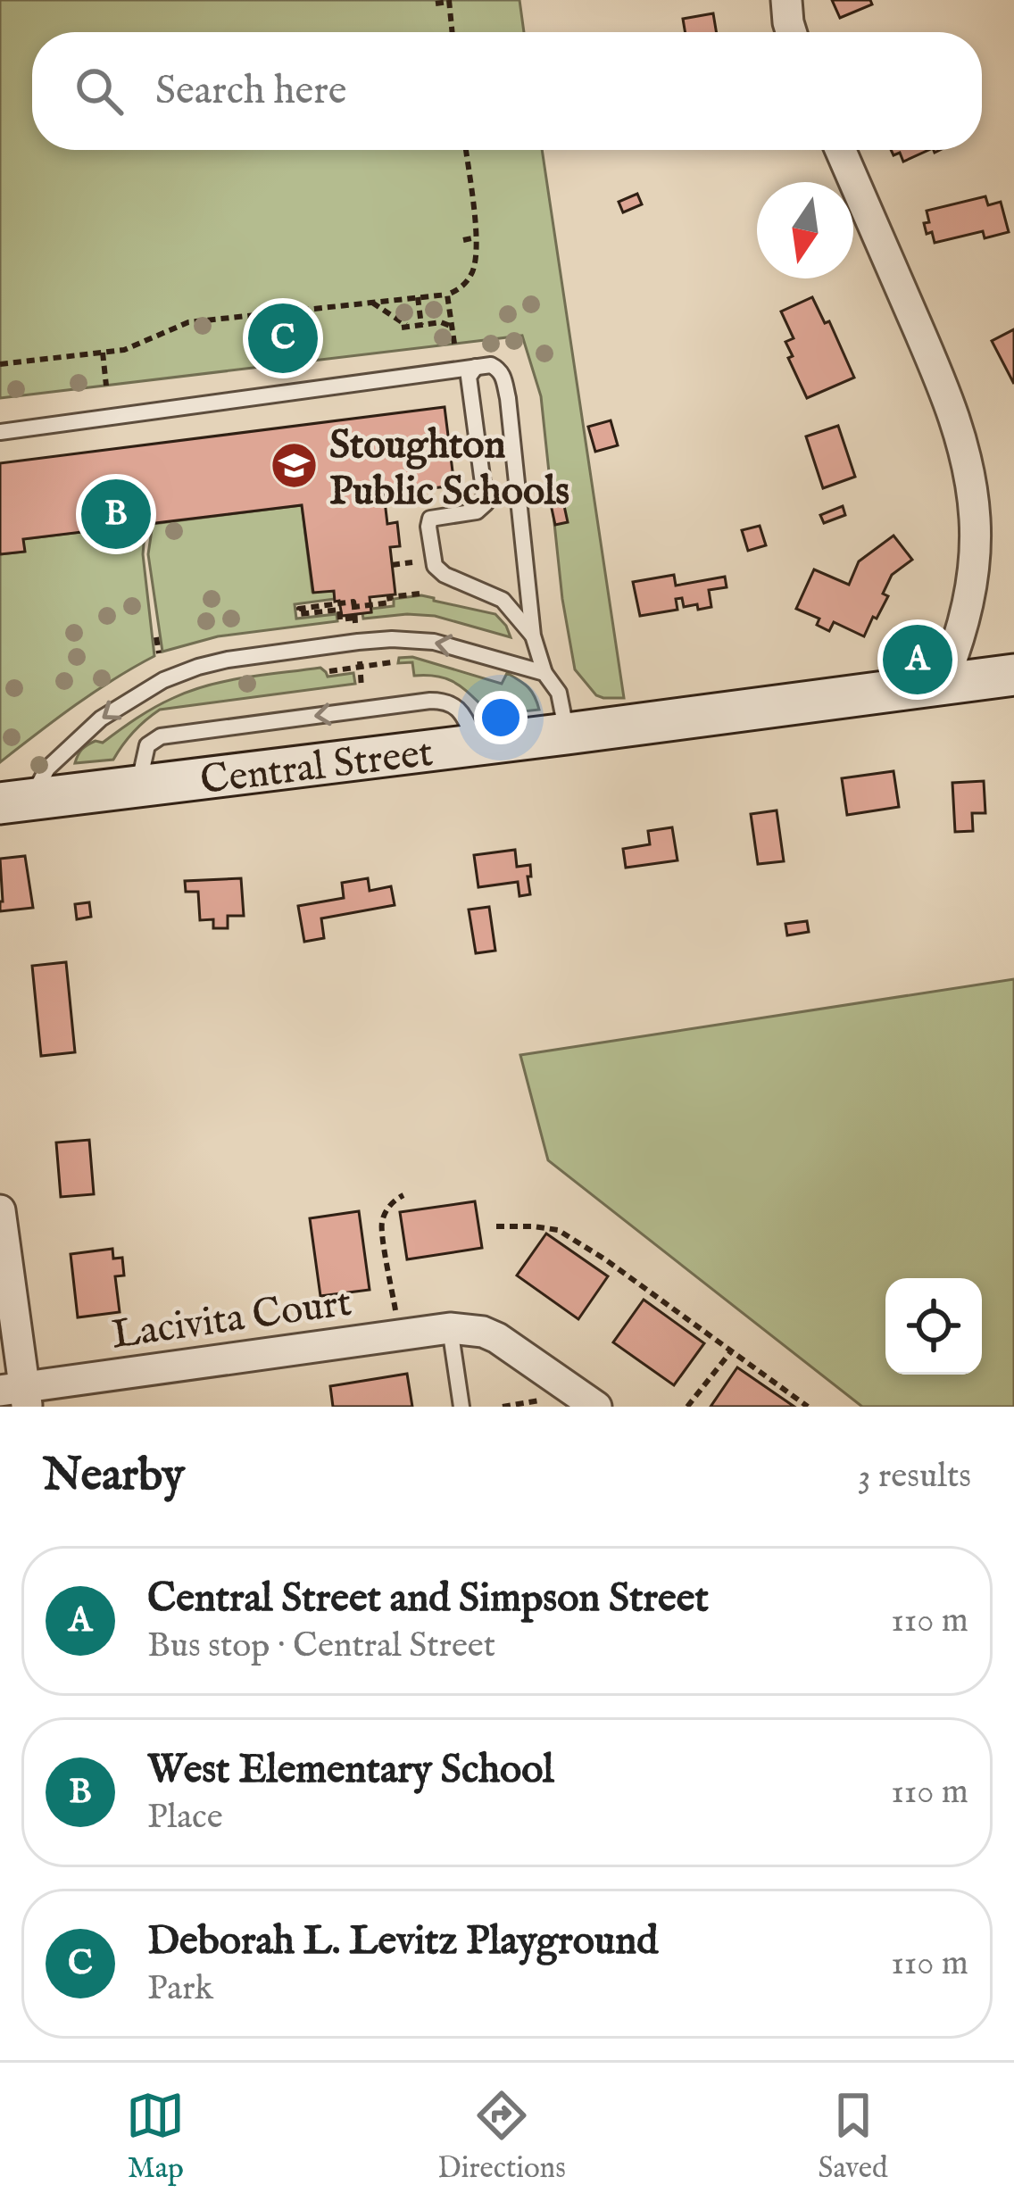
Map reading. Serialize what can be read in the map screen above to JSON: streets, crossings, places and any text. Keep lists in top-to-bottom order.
{
  "streets": {
    "main road": ["Central Street"],
    "street": ["Lacivita Court"]
  },
  "places": {
    "school or university": ["Stoughton Public Schools"]
  },
  "north": "bottom",
  "page": {
    "search": "Search here",
    "pins": ["C", "B", "A"],
    "heading": ["Nearby", "3 results"],
    "list": [
      {
        "mark": "A",
        "name": "Central Street and Simpson Street",
        "note": "Bus stop · Central Street",
        "value": "110 m"
      },
      {
        "mark": "B",
        "name": "West Elementary School",
        "note": "Place",
        "value": "110 m"
      },
      {
        "mark": "C",
        "name": "Deborah L. Levitz Playground",
        "note": "Park",
        "value": "110 m"
      }
    ],
    "nav": ["Map", "Directions", "Saved"]
  }
}
